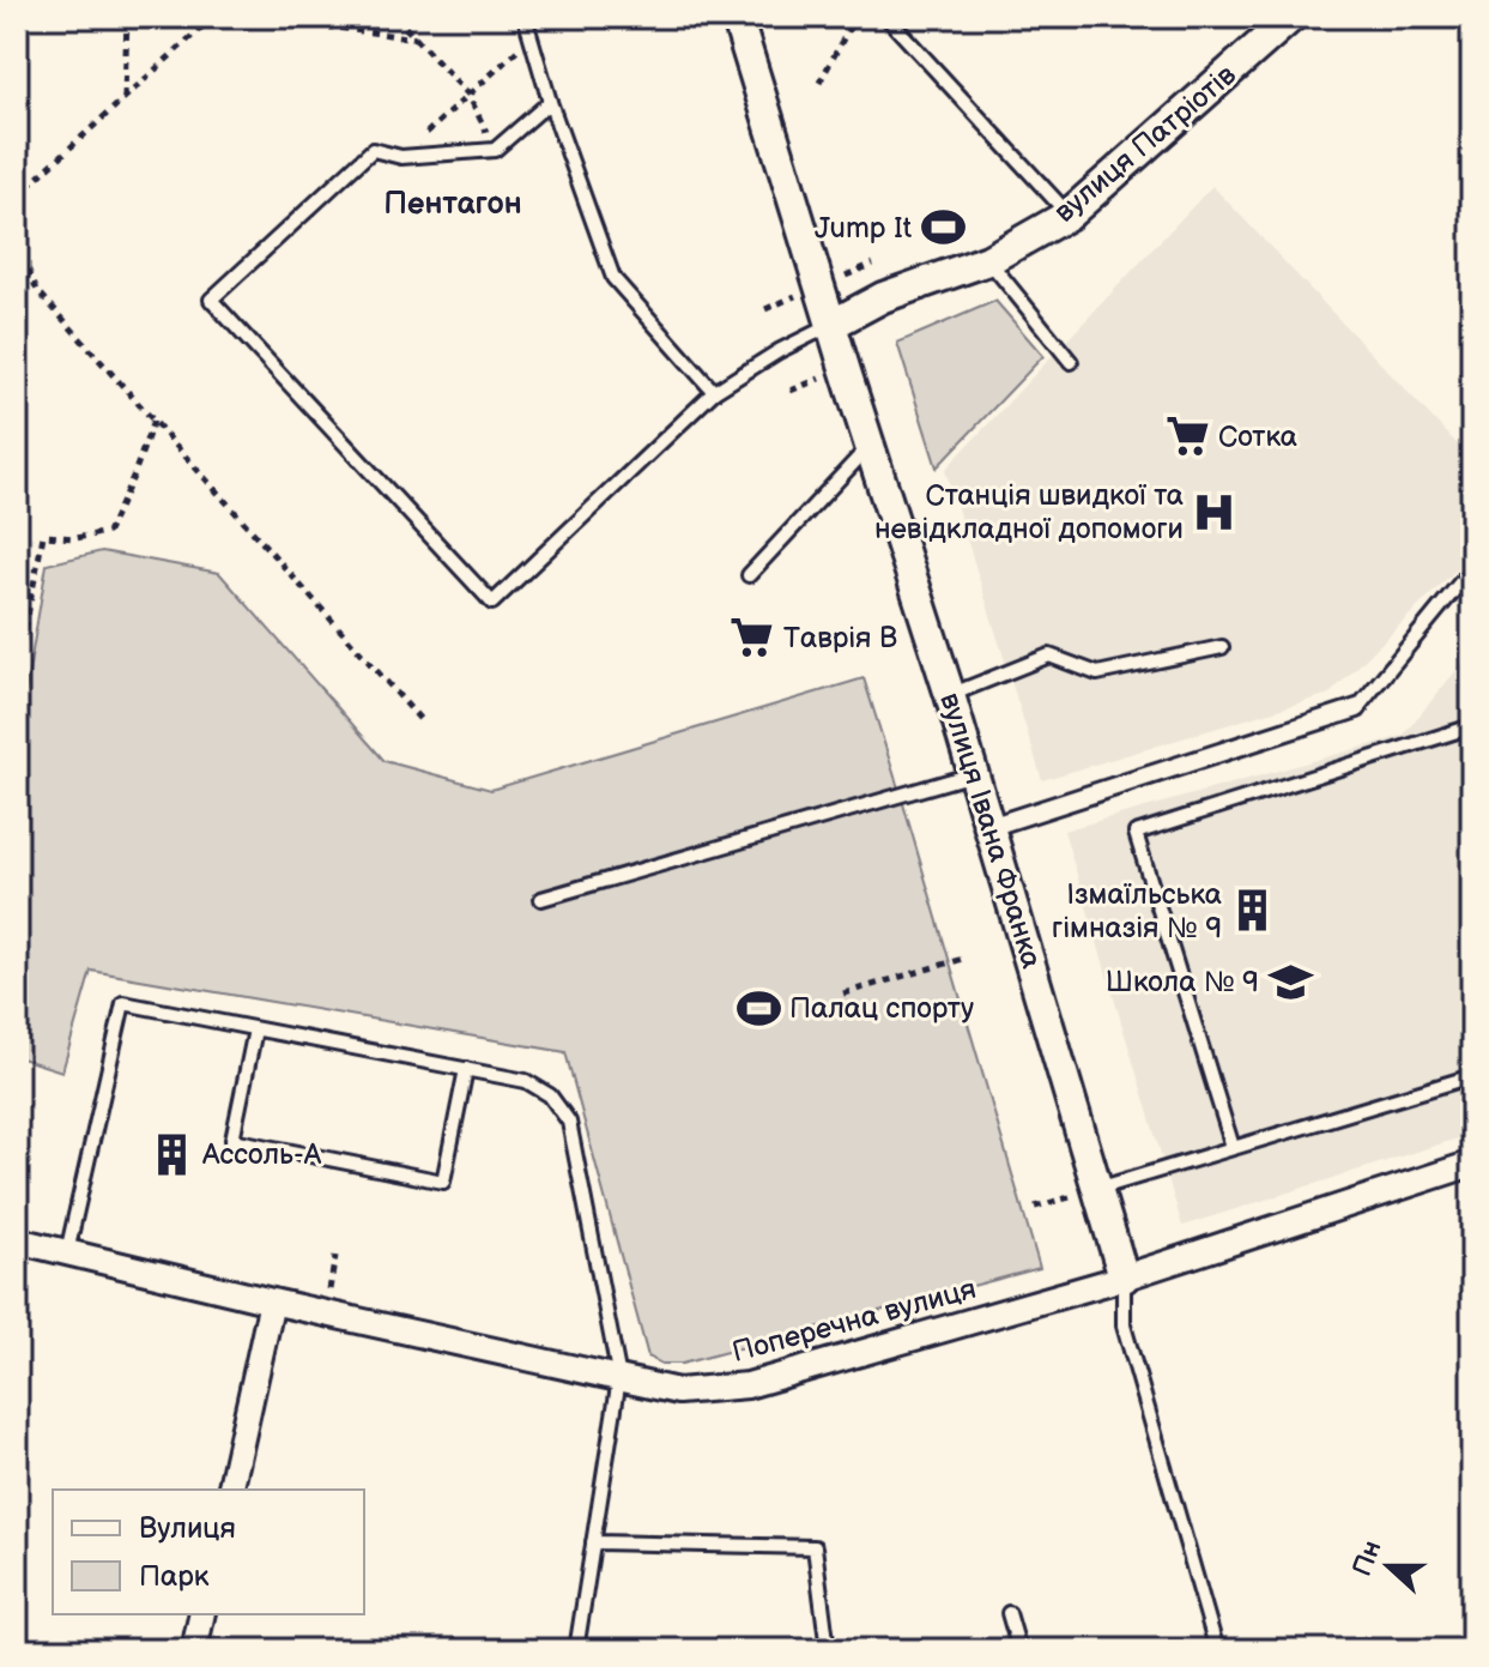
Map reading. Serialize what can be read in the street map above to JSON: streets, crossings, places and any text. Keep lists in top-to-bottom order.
{
  "streets": {
    "street": ["вулиця Патріотів", "вулиця Івана Франка", "Поперечна вулиця"]
  },
  "crossings": [
    ["вулиця Патріотів", "вулиця Івана Франка"],
    ["вулиця Івана Франка", "Поперечна вулиця"]
  ],
  "districts": ["Пентагон"],
  "places": {
    "sports": ["Jump It", "Палац спорту"],
    "supermarket": ["Сотка", "Таврія В"],
    "hospital": ["Станція швидкої та невідкладної допомоги"],
    "building": ["Ізмаїльська гімназія № 9", "Ассоль-А"],
    "school or university": ["Школа № 9"]
  },
  "legend": ["Вулиця", "Парк"],
  "north": "left"
}
